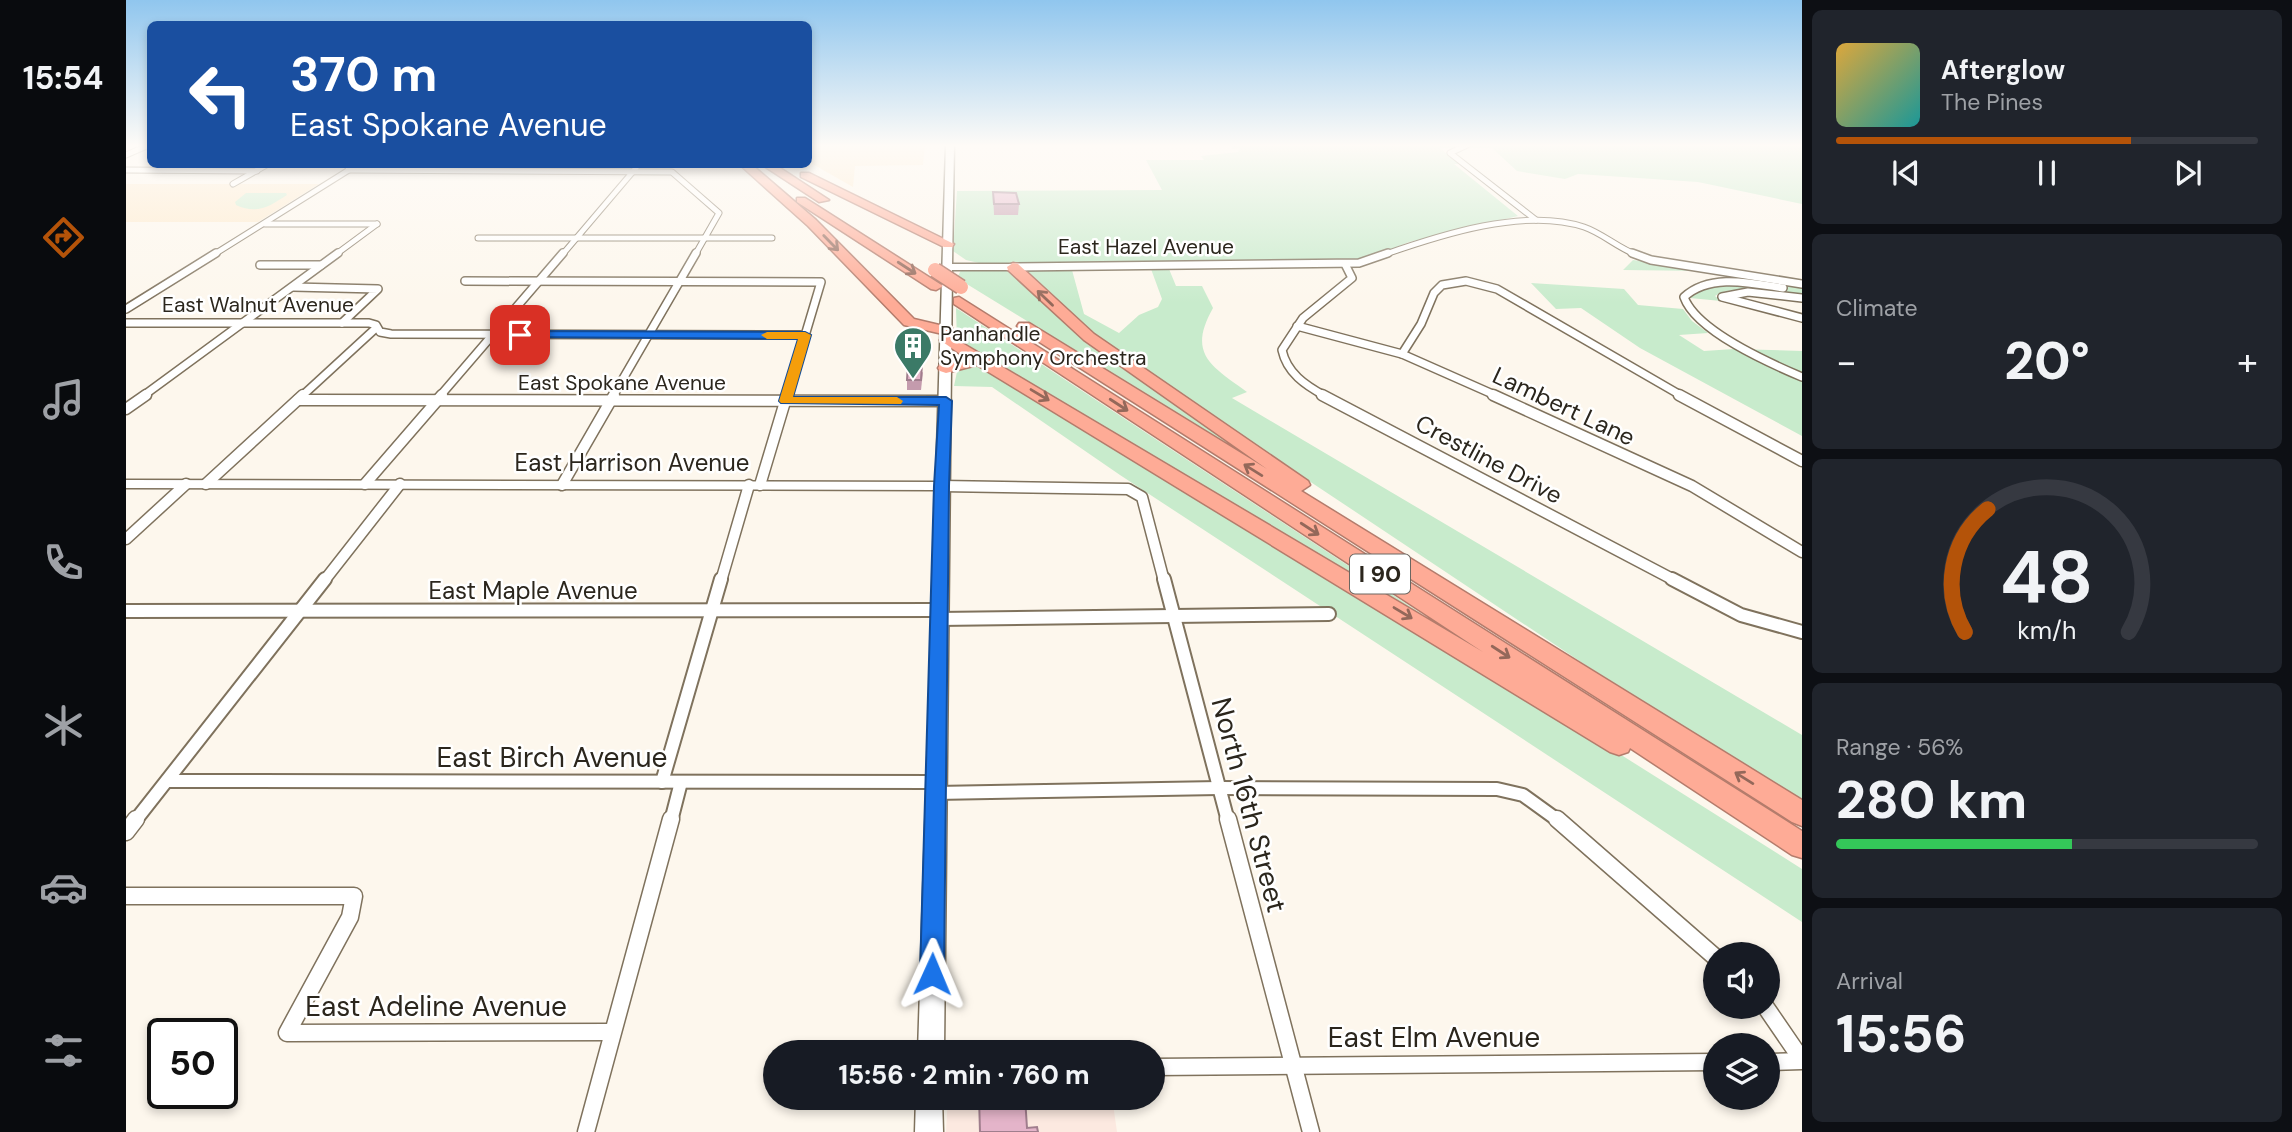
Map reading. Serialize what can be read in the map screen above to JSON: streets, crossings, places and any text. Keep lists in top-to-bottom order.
{
  "streets": {
    "highway": ["I 90"],
    "main road": ["East Hazel Avenue", "East Harrison Avenue"],
    "street": [
      "East Walnut Avenue",
      "East Spokane Avenue",
      "Lambert Lane",
      "Crestline Drive",
      "East Maple Avenue",
      "East Birch Avenue",
      "North 16th Street",
      "East Adeline Avenue",
      "East Elm Avenue"
    ]
  },
  "crossings": [
    ["East Hazel Avenue", "Crestline Drive"],
    ["East Hazel Avenue", "I 90"],
    ["Lambert Lane", "Crestline Drive"],
    ["East Harrison Avenue", "North 16th Street"],
    ["East Maple Avenue", "North 16th Street"],
    ["East Birch Avenue", "North 16th Street"],
    ["North 16th Street", "East Elm Avenue"]
  ],
  "places": {
    "building": ["Panhandle Symphony Orchestra"]
  },
  "page": {
    "tabs": "15:54",
    "turn": ["370 m", "East Spokane Avenue"],
    "song": ["Afterglow", "The Pines"],
    "tile": [
      "Climate",
      ["Range · 56%", "280 km"],
      ["Arrival", "15:56"]
    ],
    "heat": ["−", "20°", "+"],
    "limit": "50",
    "trip": "15:56 · 2 min · 760 m",
    "gauge": ["48", "km/h"]
  }
}
